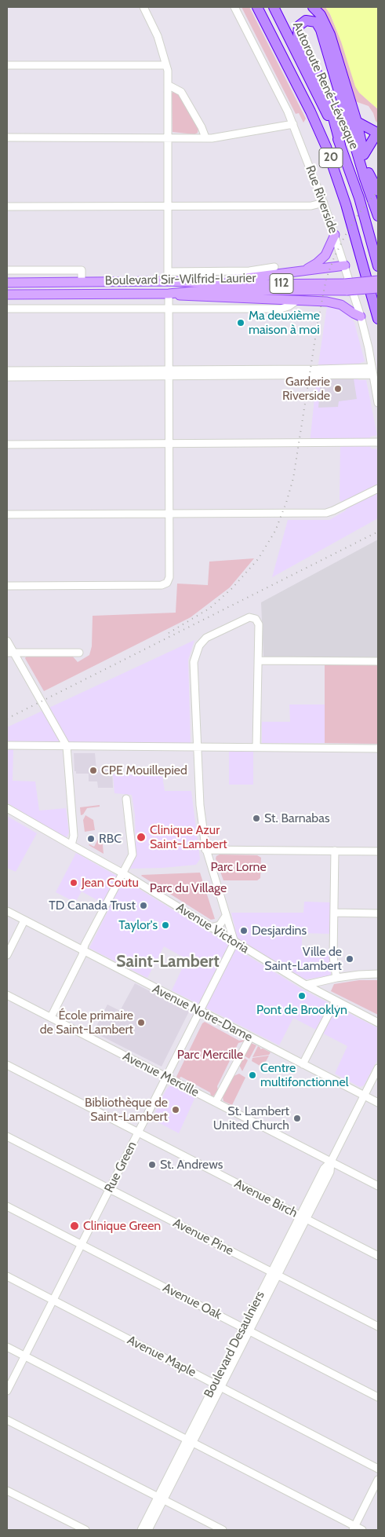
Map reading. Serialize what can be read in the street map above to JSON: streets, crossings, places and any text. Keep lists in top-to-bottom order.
{
  "streets": {
    "highway": ["Autoroute René-Lévesque", "20"],
    "main road": ["Boulevard Sir-Wilfrid-Laurier", "112"],
    "street": [
      "Rue Riverside",
      "Avenue Victoria",
      "Avenue Notre-Dame",
      "Avenue Mercille",
      "Rue Green",
      "Avenue Birch",
      "Avenue Pine",
      "Avenue Oak",
      "Boulevard Desaulniers",
      "Avenue Maple"
    ]
  },
  "crossings": [
    ["Avenue Victoria", "Rue Green"],
    ["Avenue Notre-Dame", "Rue Green"],
    ["Avenue Notre-Dame", "Boulevard Desaulniers"],
    ["Avenue Mercille", "Rue Green"],
    ["Avenue Mercille", "Boulevard Desaulniers"],
    ["Rue Green", "Avenue Birch"],
    ["Rue Green", "Avenue Pine"],
    ["Rue Green", "Avenue Oak"],
    ["Rue Green", "Avenue Maple"],
    ["Avenue Birch", "Boulevard Desaulniers"],
    ["Avenue Pine", "Boulevard Desaulniers"],
    ["Avenue Oak", "Boulevard Desaulniers"],
    ["Boulevard Desaulniers", "Avenue Maple"]
  ],
  "districts": ["Saint-Lambert"],
  "parks": ["Parc Lorne", "Parc du Village", "Parc Mercille"],
  "places": [
    "Ma deuxième maison à moi",
    "Garderie Riverside",
    "CPE Mouillepied",
    "St. Barnabas",
    "Clinique Azur Saint-Lambert",
    "RBC",
    "Jean Coutu",
    "TD Canada Trust",
    "Taylor's",
    "Desjardins",
    "Ville de Saint-Lambert",
    "Pont de Brooklyn",
    "École primaire de Saint-Lambert",
    "Centre multifonctionnel",
    "Bibliothèque de Saint-Lambert",
    "St. Lambert United Church",
    "St. Andrews",
    "Clinique Green"
  ]
}
